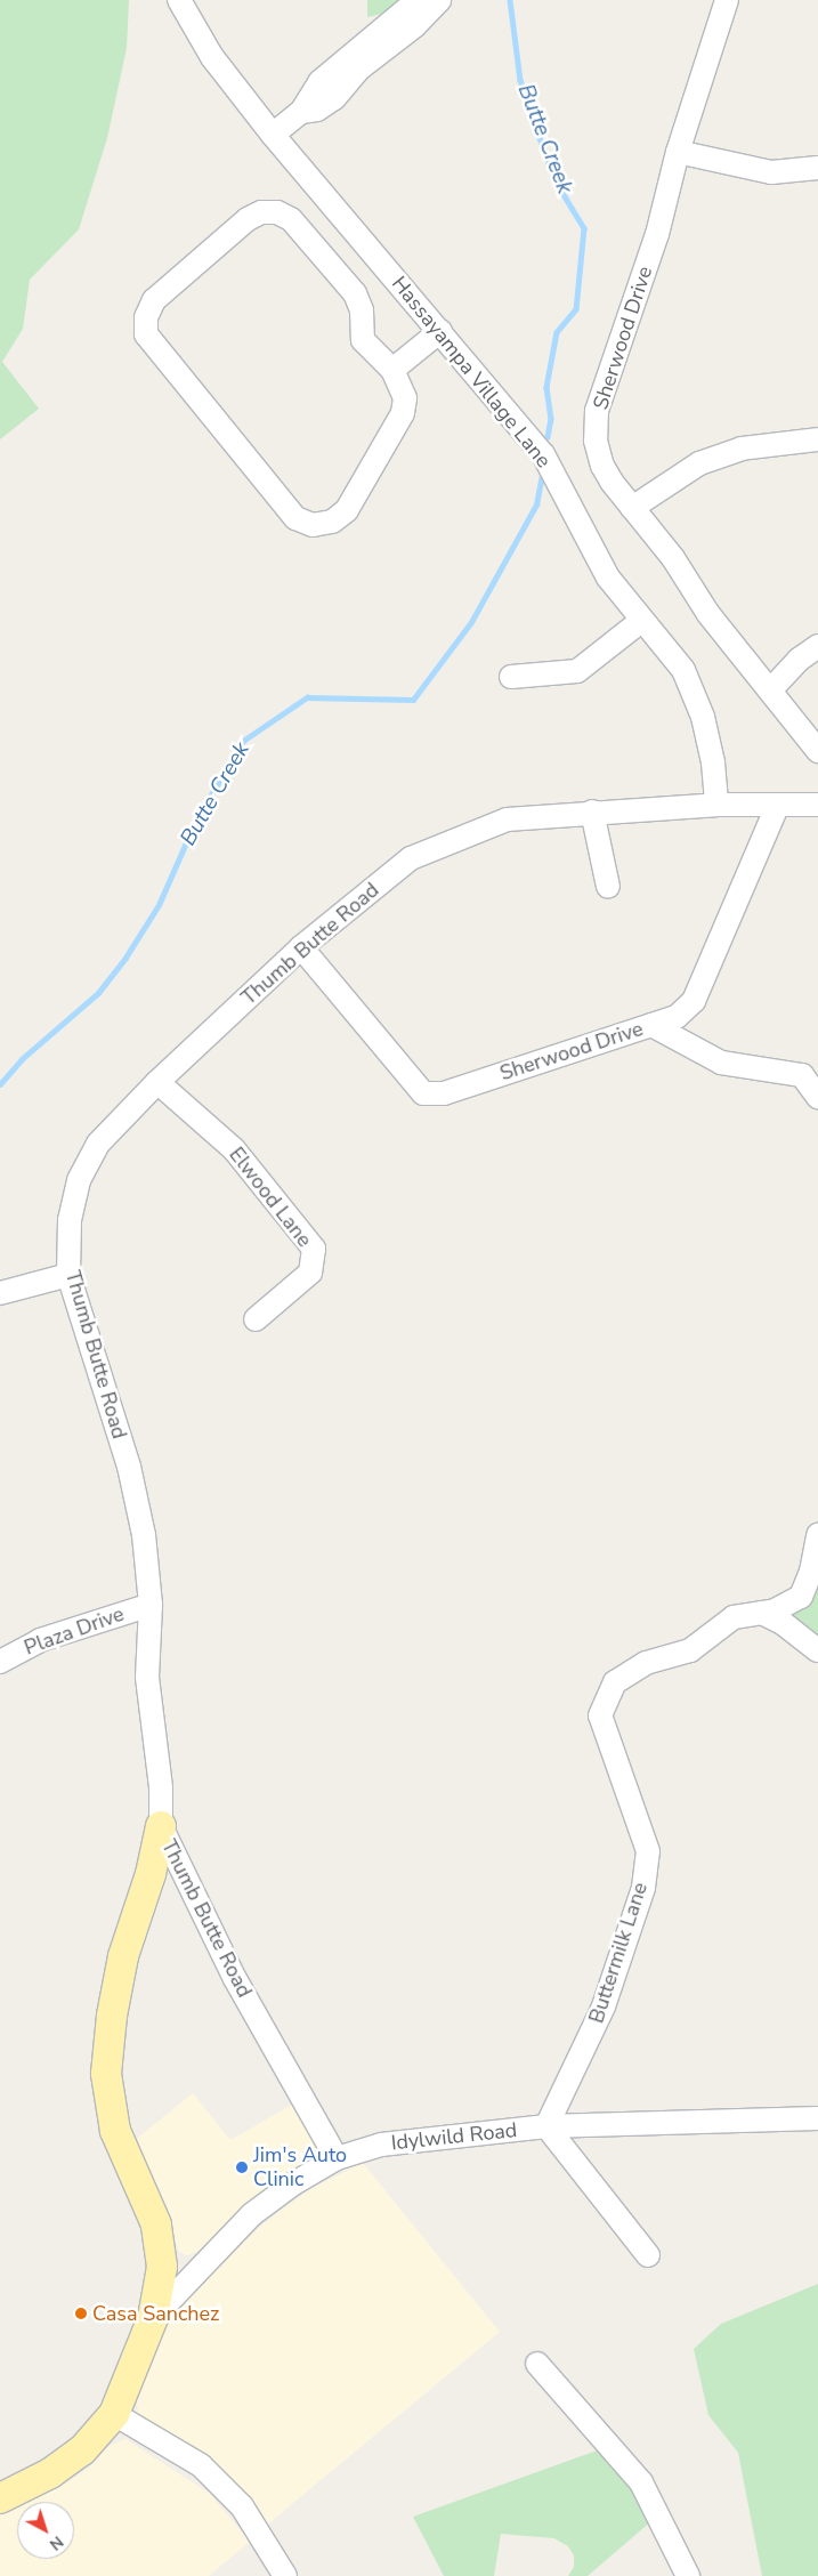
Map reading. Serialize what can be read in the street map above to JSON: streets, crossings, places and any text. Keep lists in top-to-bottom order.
{
  "streets": {
    "street": [
      "Sherwood Drive",
      "Hassayampa Village Lane",
      "Thumb Butte Road",
      "Elwood Lane",
      "Plaza Drive",
      "Buttermilk Lane",
      "Idylwild Road"
    ]
  },
  "crossings": [
    ["Sherwood Drive", "Thumb Butte Road"],
    ["Hassayampa Village Lane", "Thumb Butte Road"],
    ["Thumb Butte Road", "Elwood Lane"],
    ["Thumb Butte Road", "Plaza Drive"],
    ["Thumb Butte Road", "Idylwild Road"],
    ["Buttermilk Lane", "Idylwild Road"]
  ],
  "water": ["Butte Creek"],
  "places": ["Jim's Auto Clinic", "Casa Sanchez"],
  "north": "bottom right"
}
